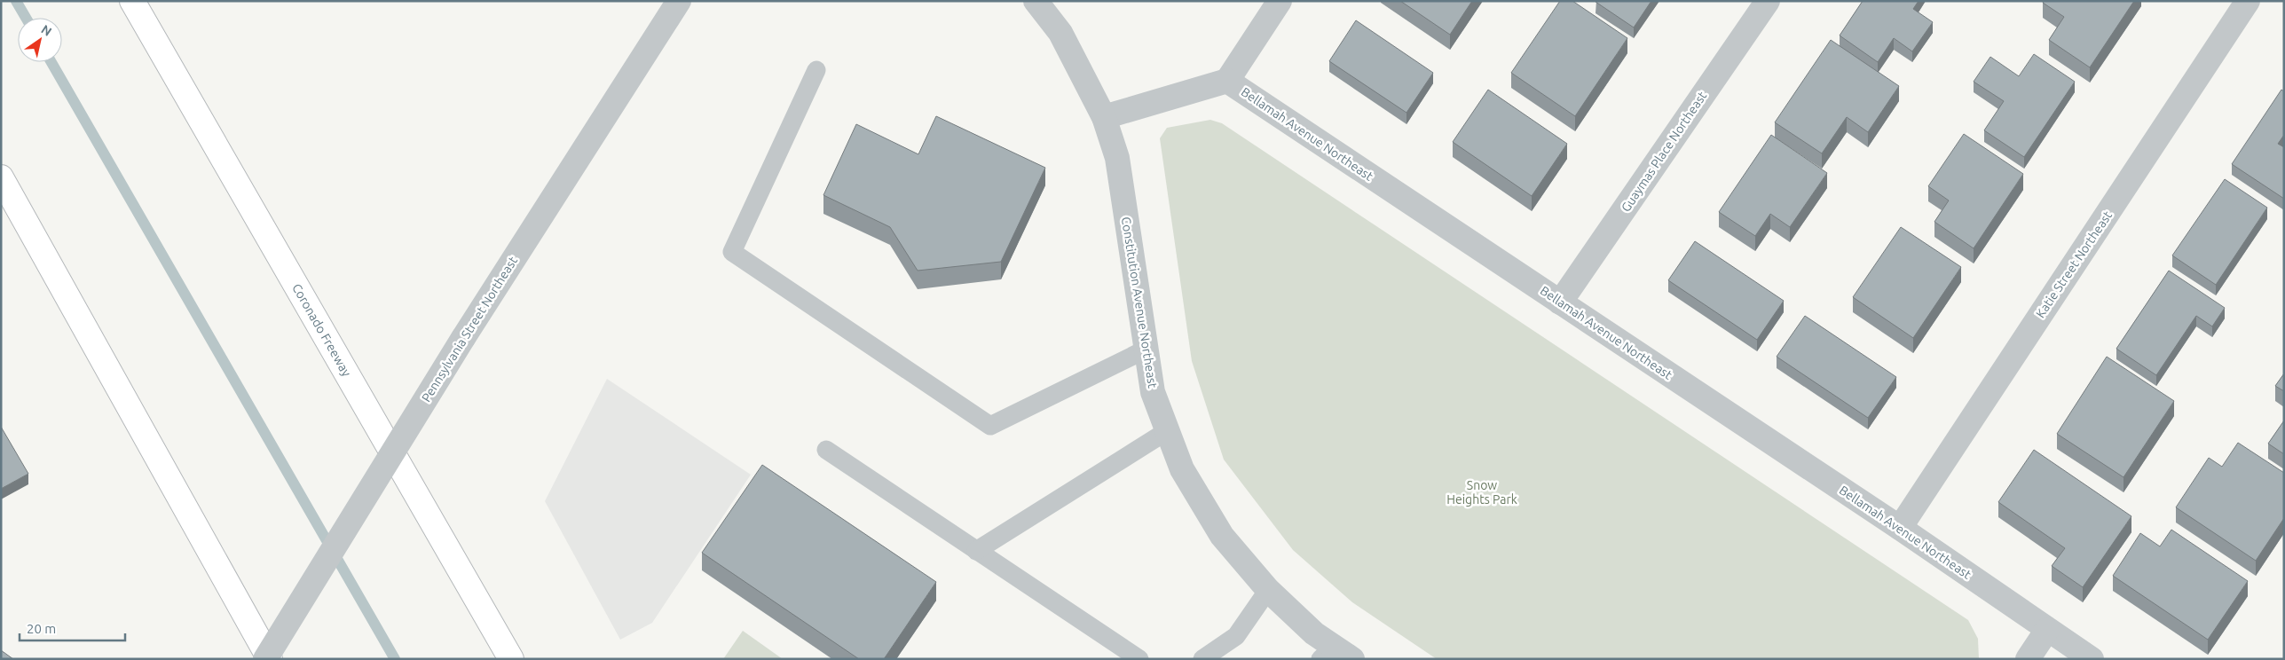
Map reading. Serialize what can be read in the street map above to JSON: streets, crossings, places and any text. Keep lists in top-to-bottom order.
{
  "streets": {
    "highway": ["Coronado Freeway"],
    "street": [
      "Bellamah Avenue Northeast",
      "Guaymas Place Northeast",
      "Katie Street Northeast",
      "Constitution Avenue Northeast",
      "Pennsylvania Street Northeast"
    ]
  },
  "crossings": [
    ["Bellamah Avenue Northeast", "Guaymas Place Northeast"],
    ["Bellamah Avenue Northeast", "Katie Street Northeast"]
  ],
  "parks": ["Snow Heights Park"],
  "scale_bar": "20 m",
  "north": "top right"
}
